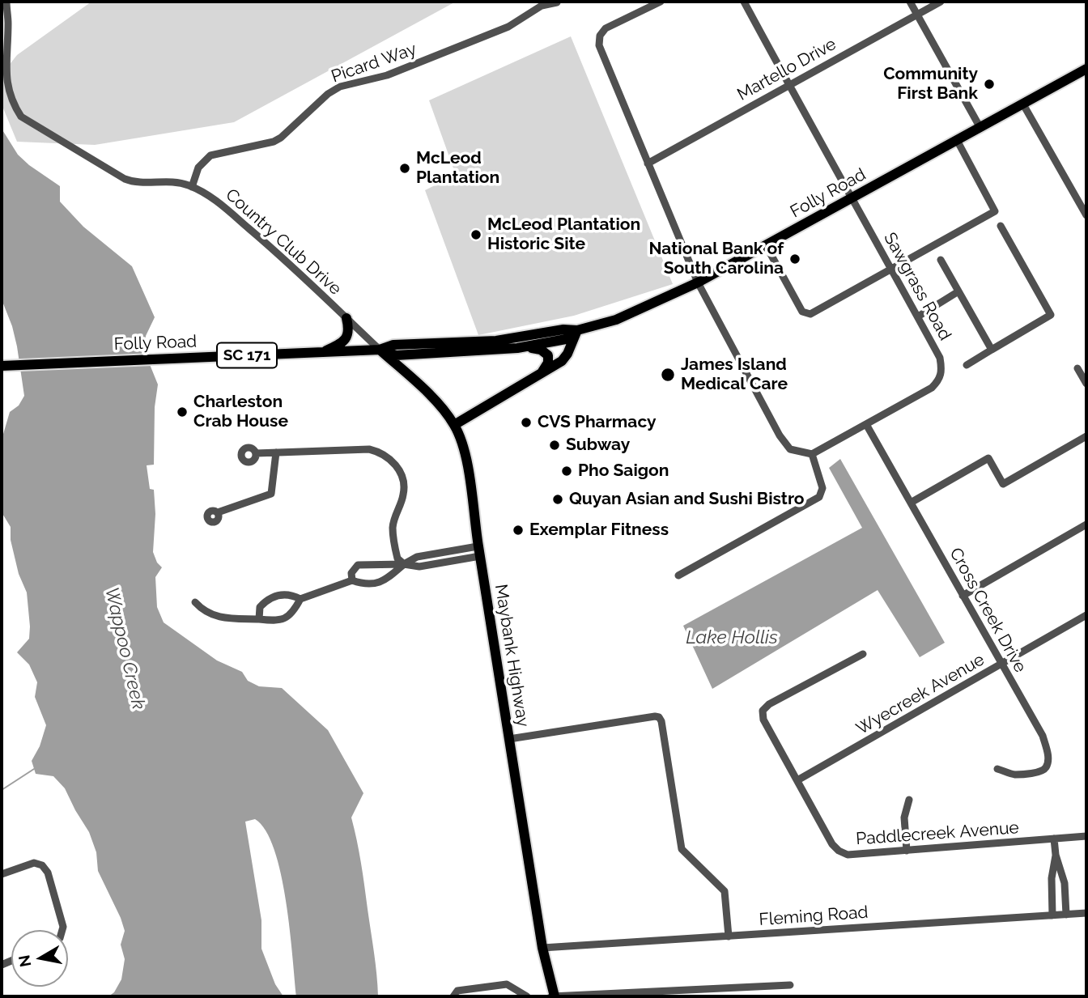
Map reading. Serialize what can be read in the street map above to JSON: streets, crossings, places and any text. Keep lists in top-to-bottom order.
{
  "streets": {
    "main road": ["Folly Road", "SC 171", "Maybank Highway"],
    "street": [
      "Picard Way",
      "Martello Drive",
      "Country Club Drive",
      "Sawgrass Road",
      "Cross Creek Drive",
      "Wyecreek Avenue",
      "Paddlecreek Avenue",
      "Fleming Road"
    ]
  },
  "crossings": [
    ["Picard Way", "Country Club Drive"],
    ["Martello Drive", "Sawgrass Road"],
    ["Folly Road", "Country Club Drive"],
    ["Folly Road", "Sawgrass Road"],
    ["Folly Road", "Maybank Highway"],
    ["Country Club Drive", "Maybank Highway"],
    ["Sawgrass Road", "Cross Creek Drive"],
    ["Cross Creek Drive", "Wyecreek Avenue"],
    ["Maybank Highway", "Fleming Road"],
    ["Wyecreek Avenue", "Paddlecreek Avenue"]
  ],
  "water": ["Lake Hollis", "Wappoo Creek"],
  "places": [
    "Community First Bank",
    "McLeod Plantation",
    "McLeod Plantation Historic Site",
    "National Bank of South Carolina",
    "James Island Medical Care",
    "Charleston Crab House",
    "CVS Pharmacy",
    "Subway",
    "Pho Saigon",
    "Quyan Asian and Sushi Bistro",
    "Exemplar Fitness"
  ],
  "north": "left"
}
